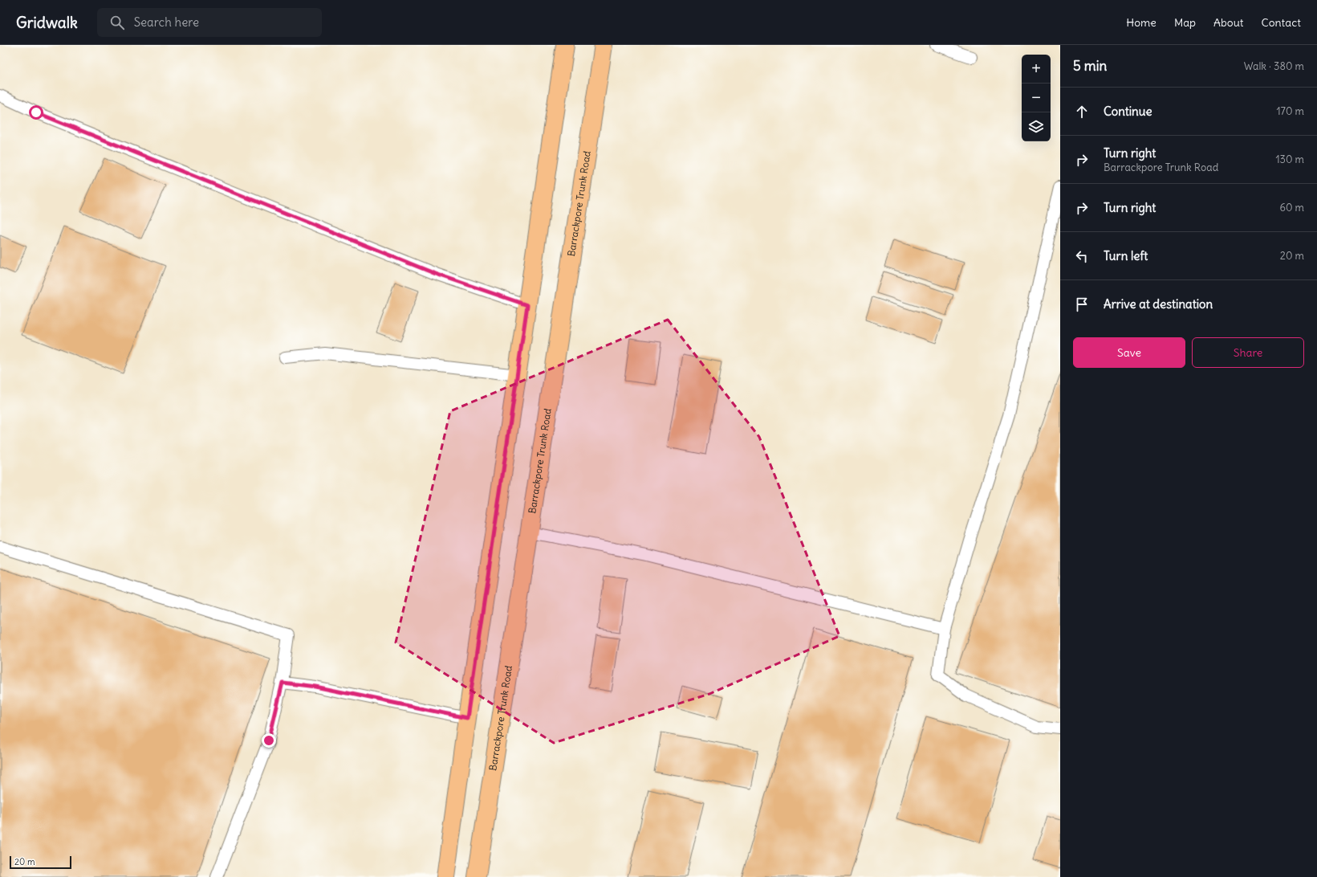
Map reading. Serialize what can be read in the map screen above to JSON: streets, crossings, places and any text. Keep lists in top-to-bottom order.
{
  "streets": {
    "main road": ["Barrackpore Trunk Road"]
  },
  "scale_bar": "20 m",
  "page": {
    "header": "Gridwalk",
    "search": "Search here",
    "nav": [
      "Home",
      "Map",
      "About",
      "Contact"
    ],
    "heading": ["5 min", "Walk · 380 m"],
    "map_buttons": ["+", "−"],
    "list": [
      ["Continue", "170 m"],
      ["Turn right", "Barrackpore Trunk Road", "130 m"],
      ["Turn right", "60 m"],
      ["Turn left", "20 m"],
      "Arrive at destination"
    ],
    "buttons": ["Save", "Share"],
    "scale": "20 m"
  }
}
